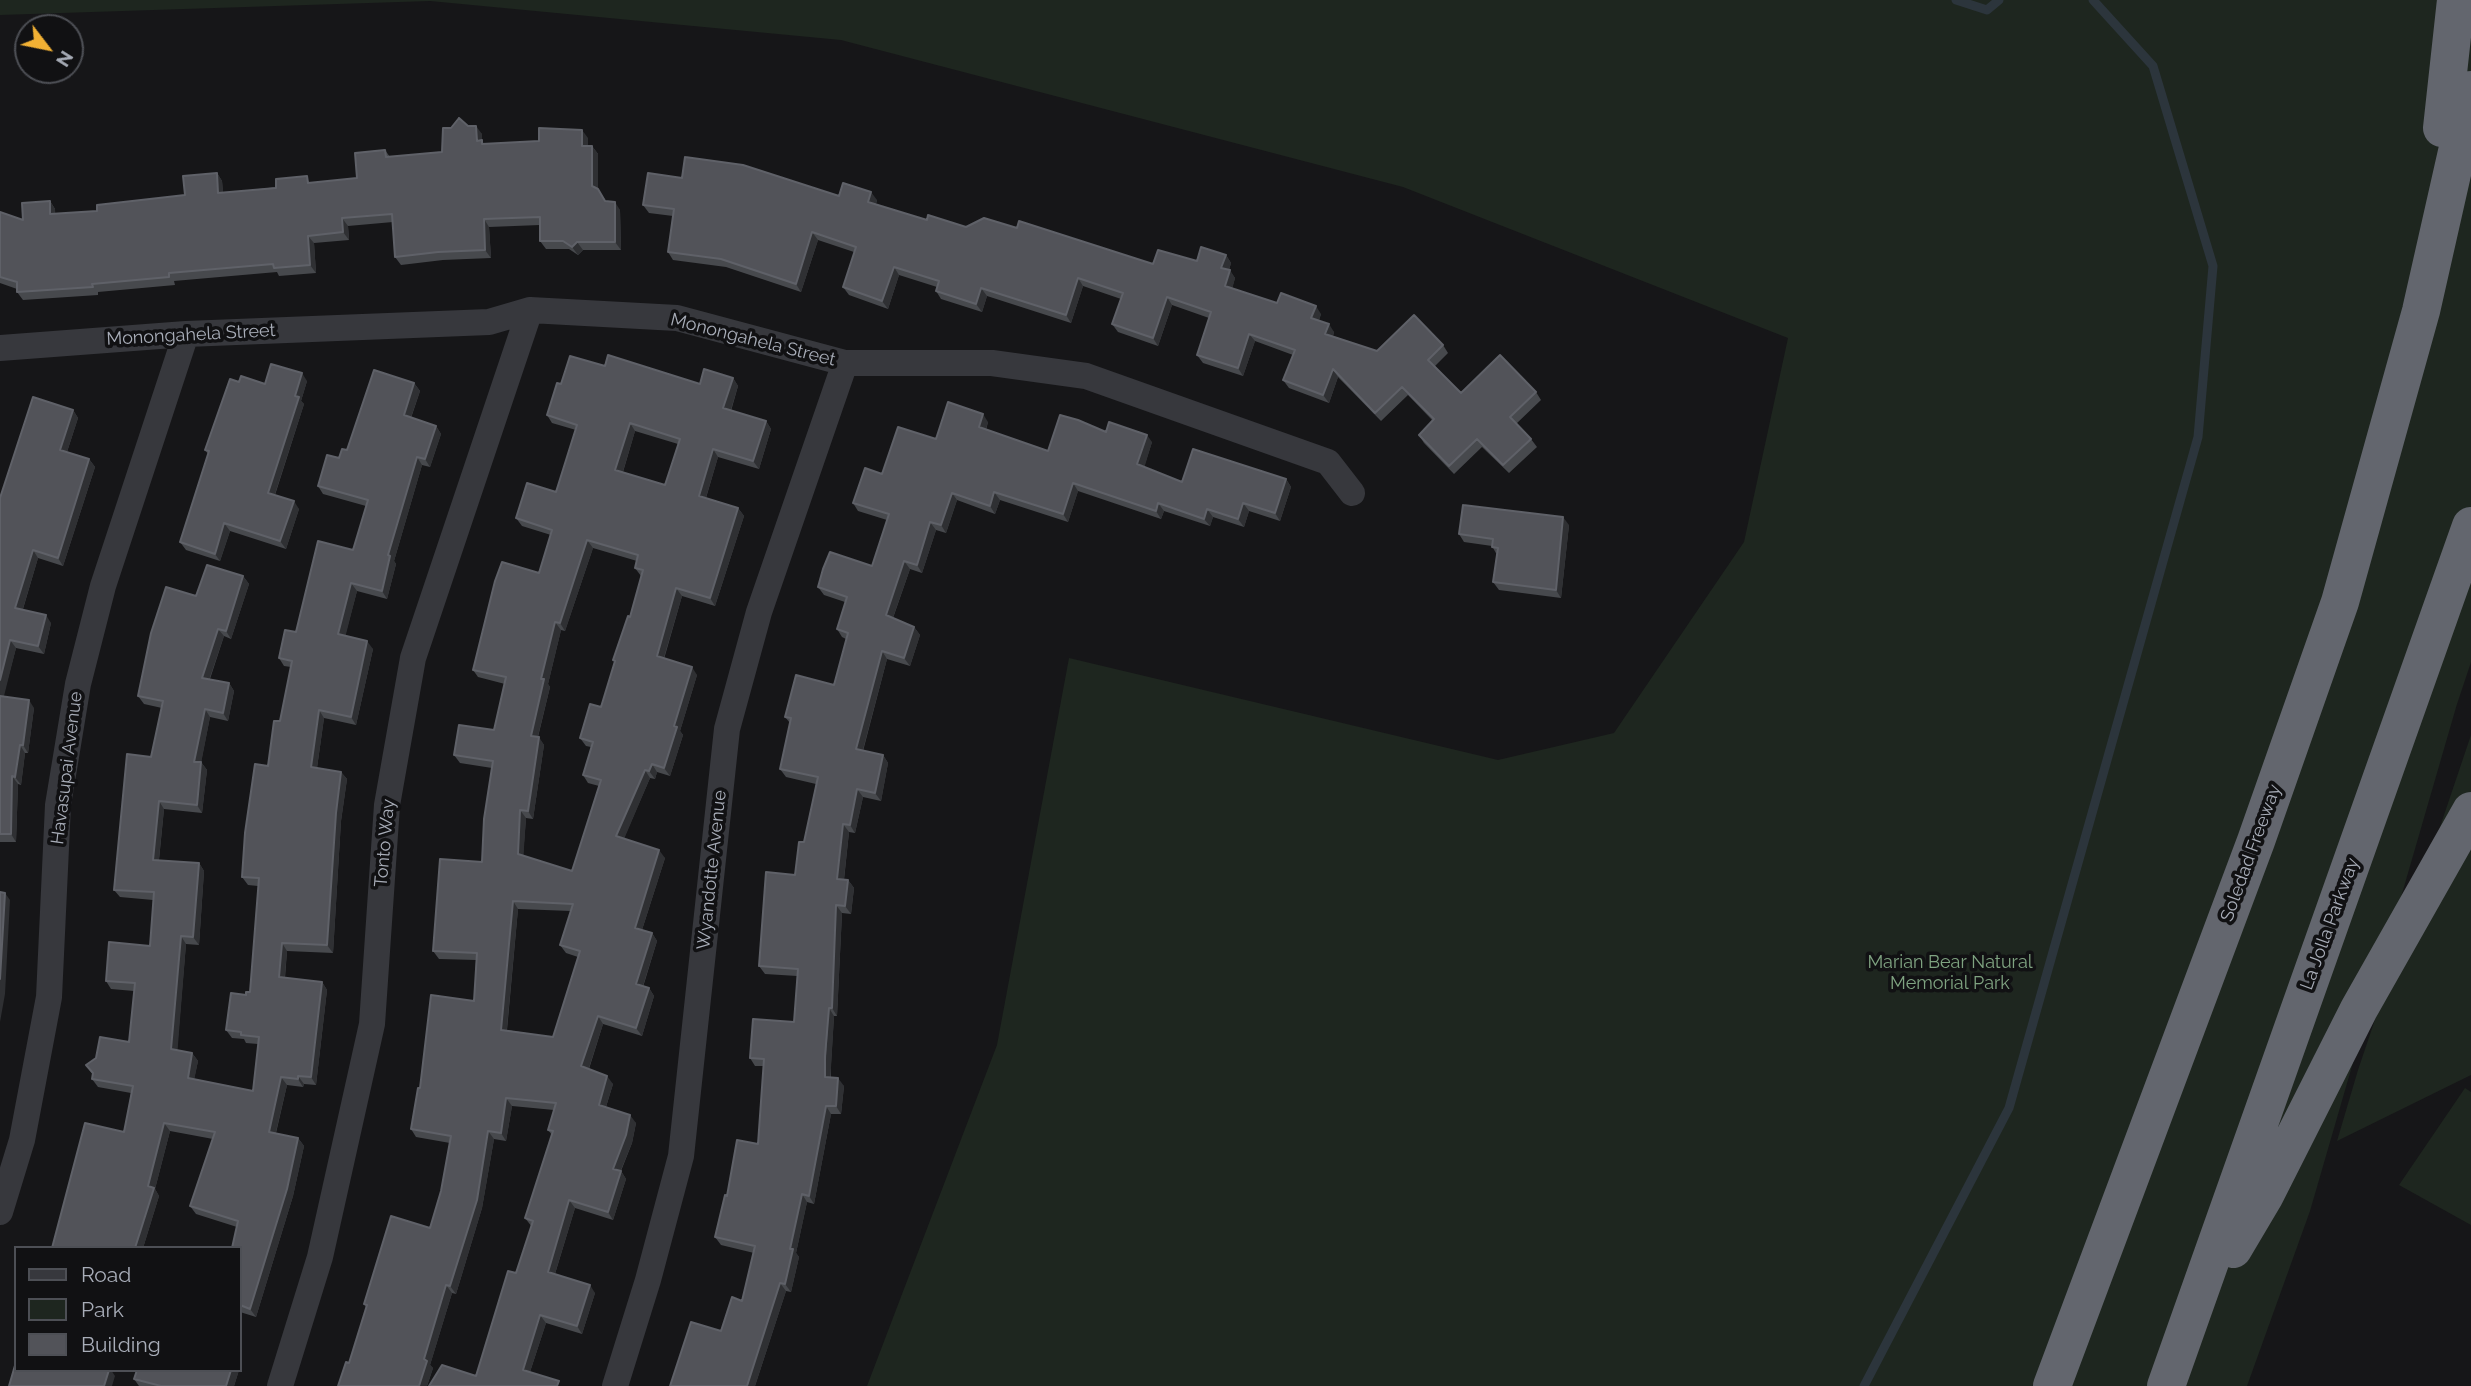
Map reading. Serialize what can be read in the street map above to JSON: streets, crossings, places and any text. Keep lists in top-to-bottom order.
{
  "streets": {
    "highway": ["Soledad Freeway", "La Jolla Parkway"],
    "street": [
      "Monongahela Street",
      "Havasupai Avenue",
      "Tonto Way",
      "Wyandotte Avenue"
    ]
  },
  "crossings": [
    ["Monongahela Street", "Havasupai Avenue"],
    ["Monongahela Street", "Tonto Way"],
    ["Monongahela Street", "Wyandotte Avenue"]
  ],
  "parks": ["Marian Bear Natural Memorial Park"],
  "legend": ["Road", "Park", "Building"],
  "north": "bottom right"
}
